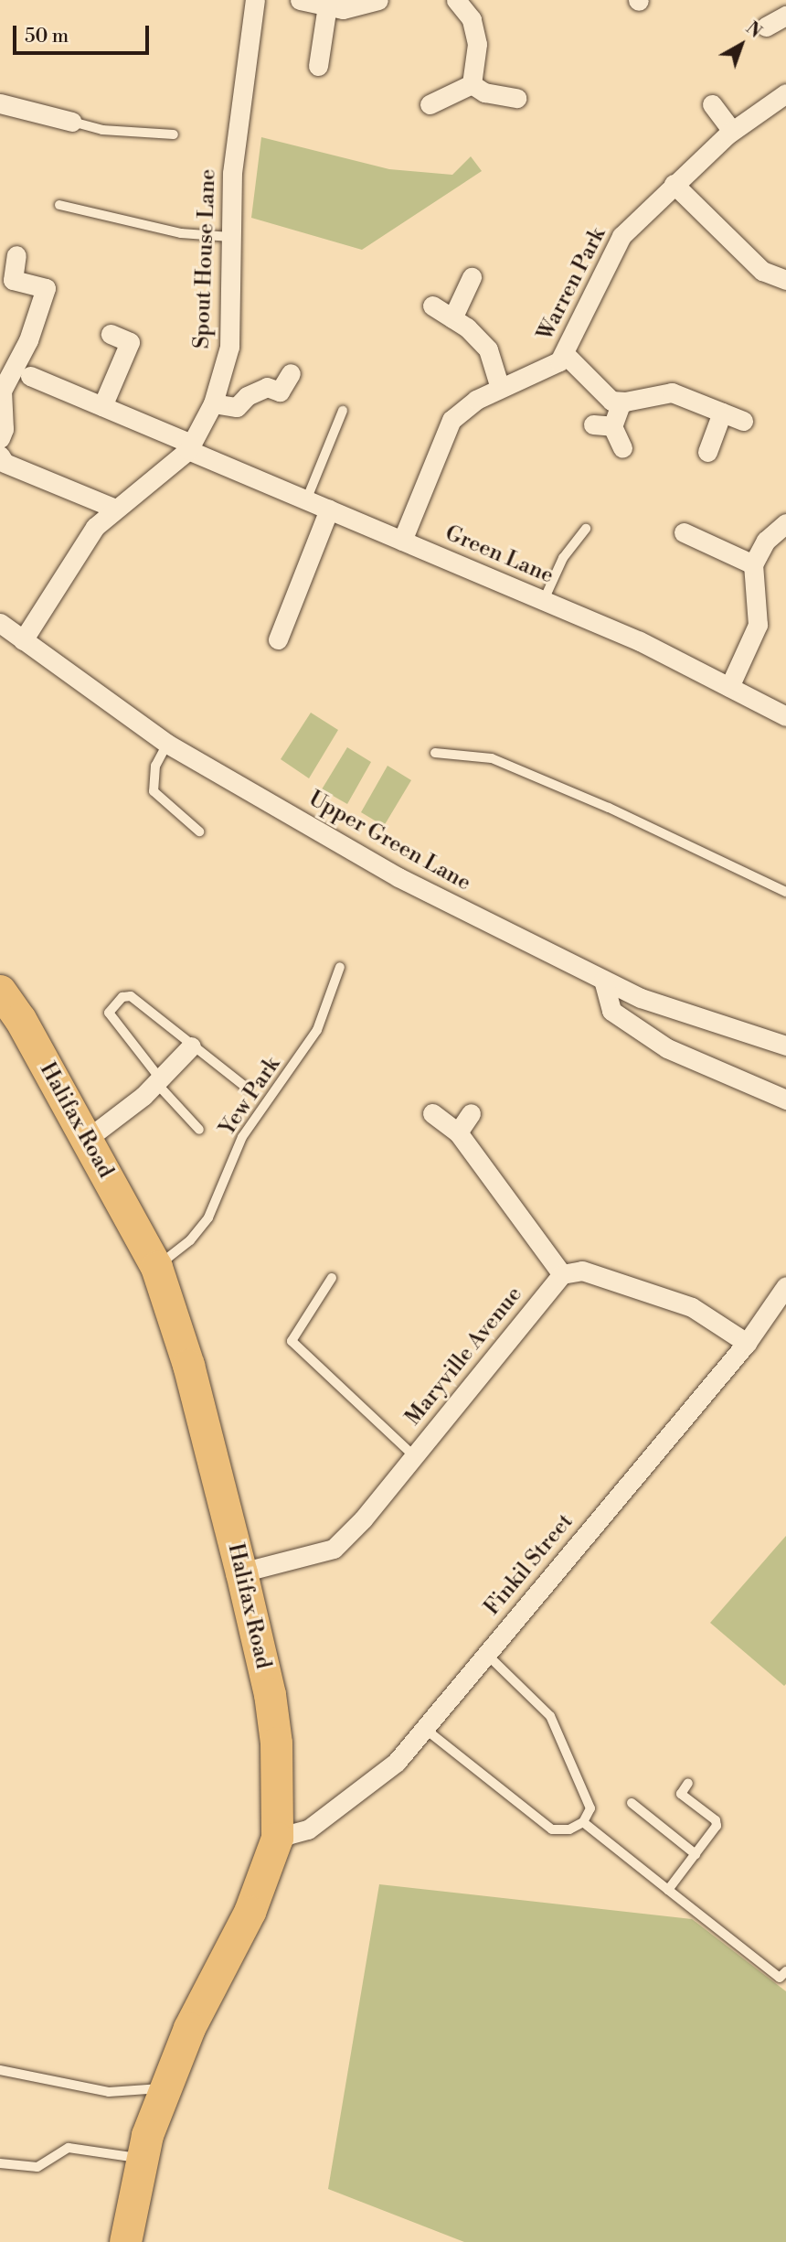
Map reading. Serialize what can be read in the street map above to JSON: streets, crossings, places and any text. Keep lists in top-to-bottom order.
{
  "streets": {
    "main road": ["Halifax Road"],
    "street": [
      "Spout House Lane",
      "Warren Park",
      "Green Lane",
      "Upper Green Lane",
      "Maryville Avenue",
      "Finkil Street"
    ],
    "lane": ["Yew Park"]
  },
  "crossings": [
    ["Spout House Lane", "Green Lane"],
    ["Spout House Lane", "Upper Green Lane"],
    ["Warren Park", "Green Lane"],
    ["Yew Park", "Halifax Road"],
    ["Halifax Road", "Maryville Avenue"],
    ["Halifax Road", "Finkil Street"]
  ],
  "scale_bar": "50 m",
  "north": "top right"
}
